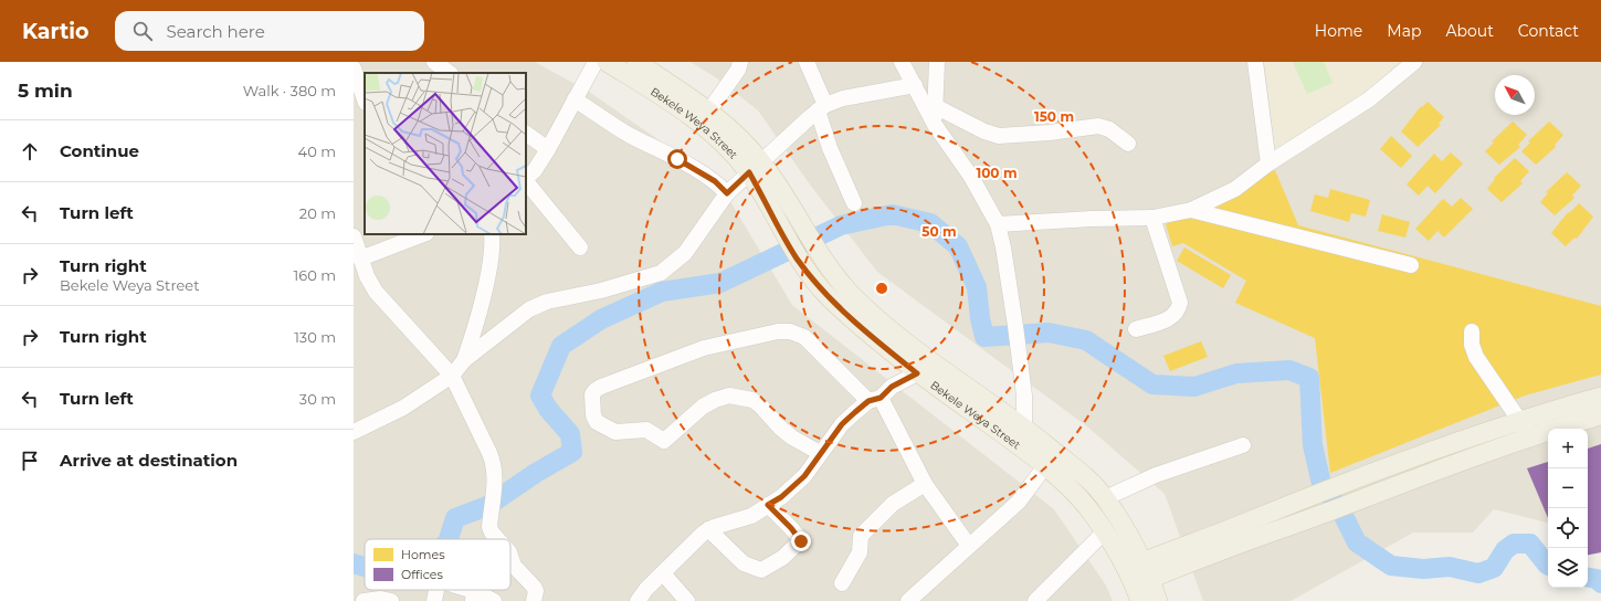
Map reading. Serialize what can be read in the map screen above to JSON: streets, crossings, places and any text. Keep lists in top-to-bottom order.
{
  "streets": {
    "main road": ["Bekele Weya Street"]
  },
  "legend": ["Homes", "Offices"],
  "north": "top left",
  "page": {
    "header": "Kartio",
    "search": "Search here",
    "nav": [
      "Home",
      "Map",
      "About",
      "Contact"
    ],
    "heading": ["5 min", "Walk · 380 m"],
    "list": [
      ["Continue", "40 m"],
      ["Turn left", "20 m"],
      ["Turn right", "Bekele Weya Street", "160 m"],
      ["Turn right", "130 m"],
      ["Turn left", "30 m"],
      "Arrive at destination"
    ],
    "map_buttons": ["+", "−"]
  },
  "rings": ["150 m", "100 m", "50 m"]
}
